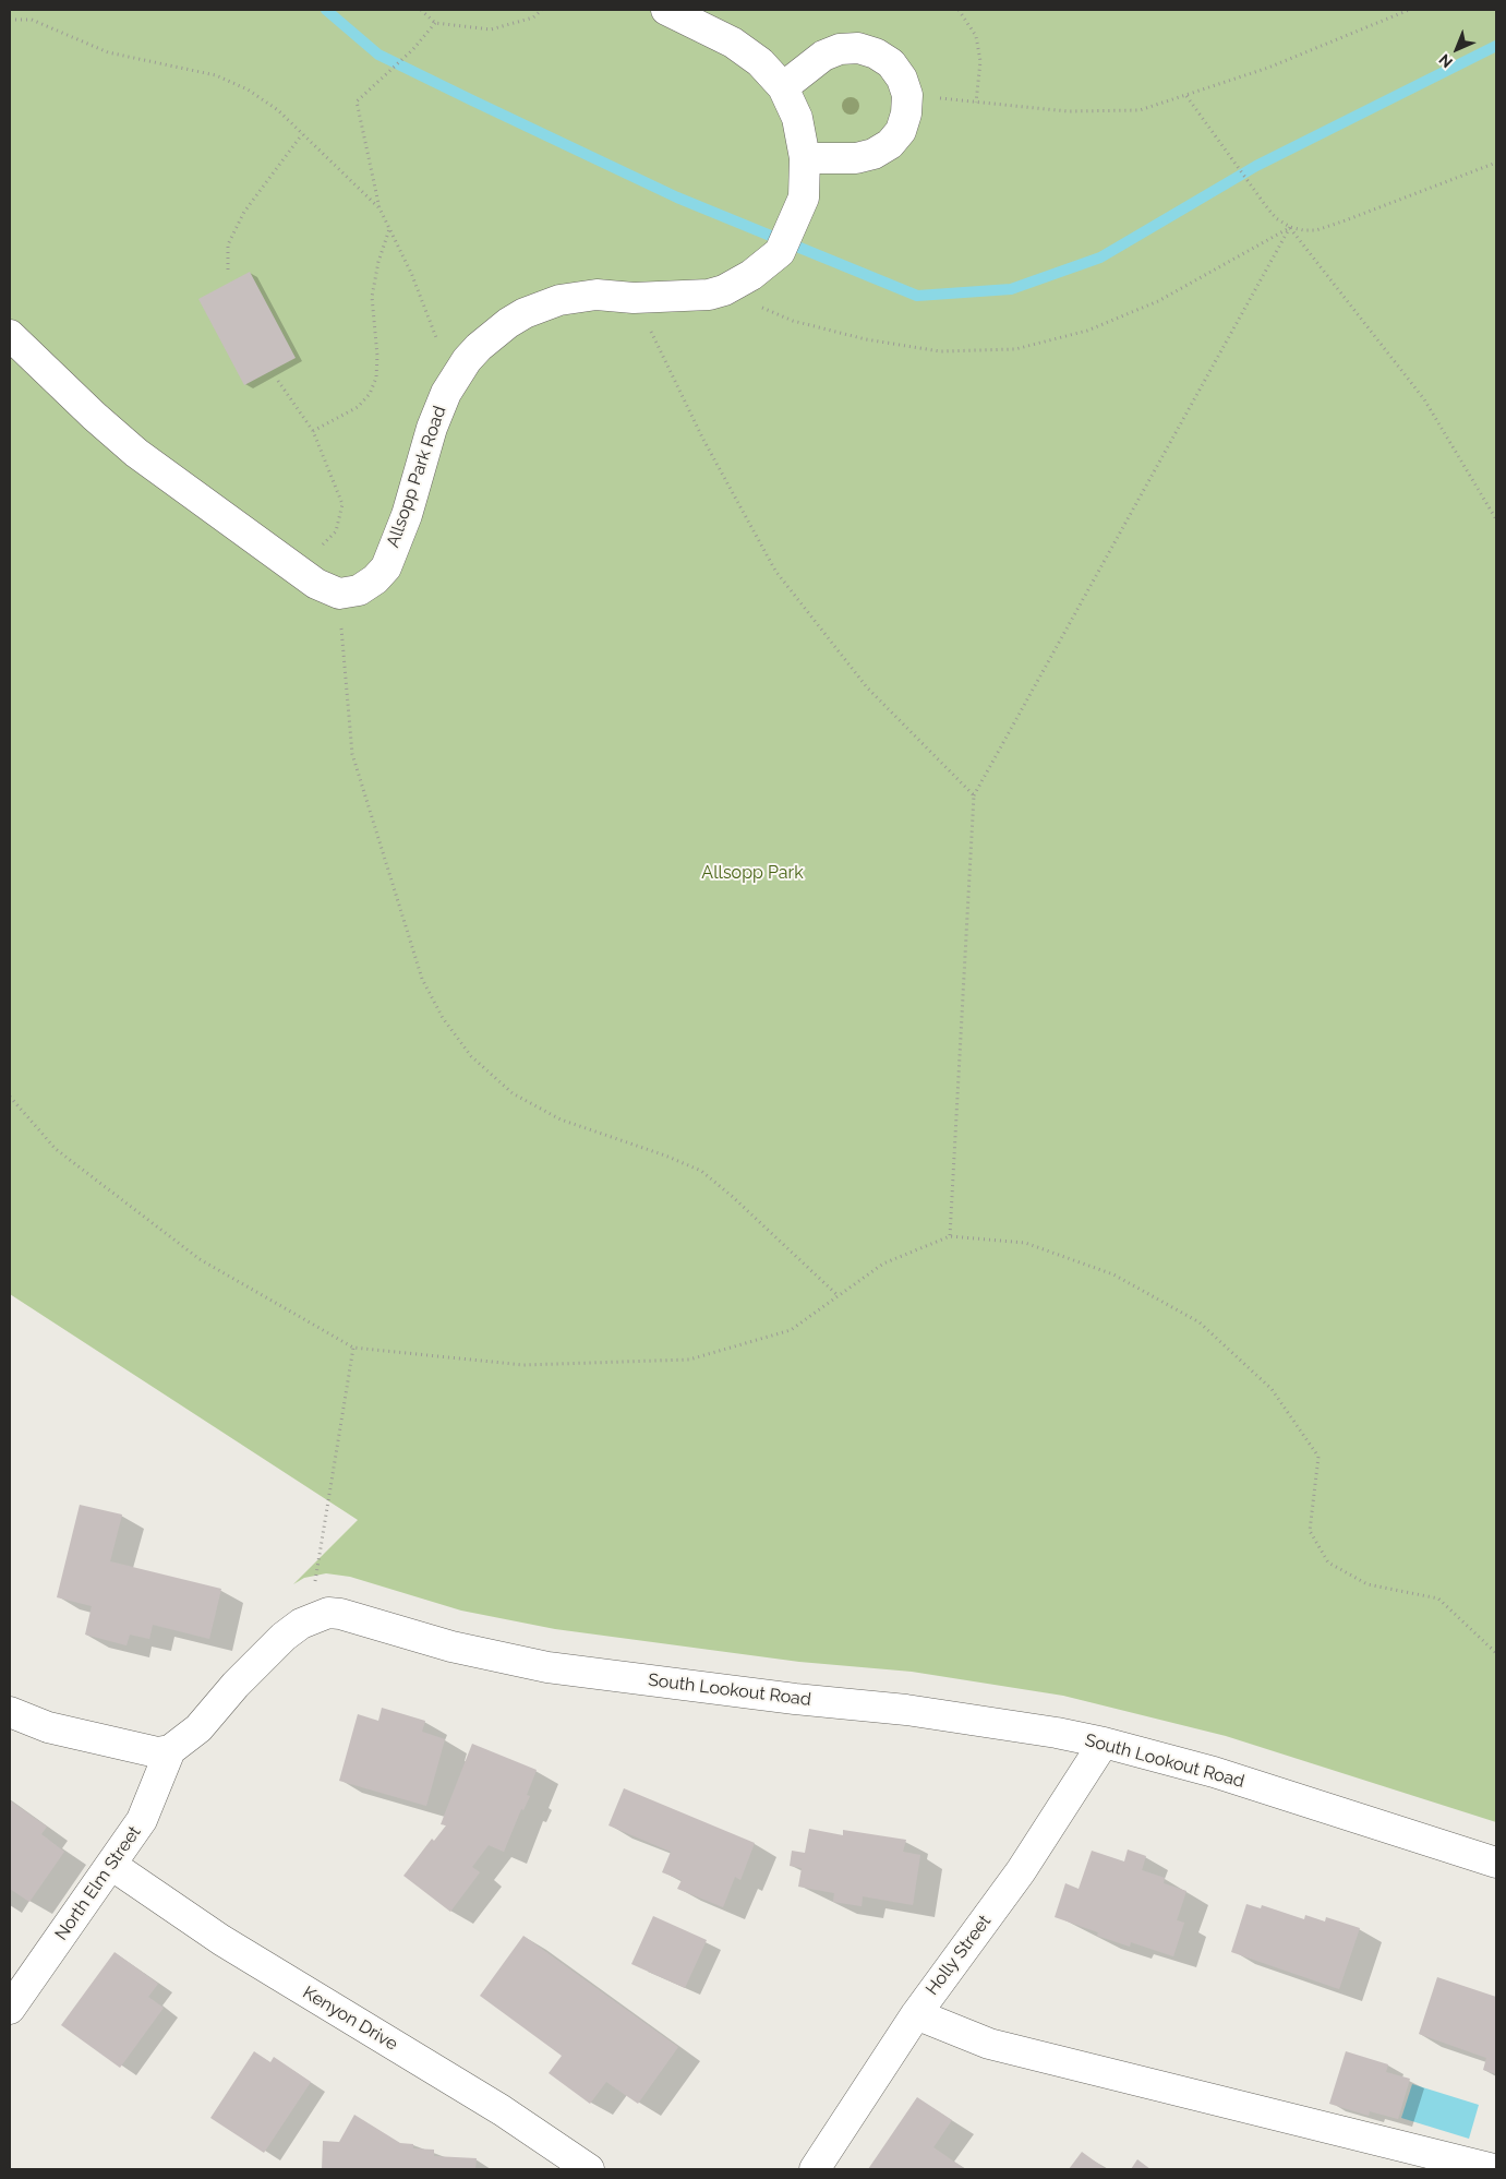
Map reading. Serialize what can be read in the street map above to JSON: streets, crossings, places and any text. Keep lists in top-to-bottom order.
{
  "streets": {
    "street": [
      "Allsopp Park Road",
      "South Lookout Road",
      "North Elm Street",
      "Holly Street",
      "Kenyon Drive"
    ]
  },
  "crossings": [
    ["South Lookout Road", "North Elm Street"],
    ["South Lookout Road", "Holly Street"],
    ["North Elm Street", "Kenyon Drive"]
  ],
  "parks": ["Allsopp Park"],
  "north": "bottom left"
}
